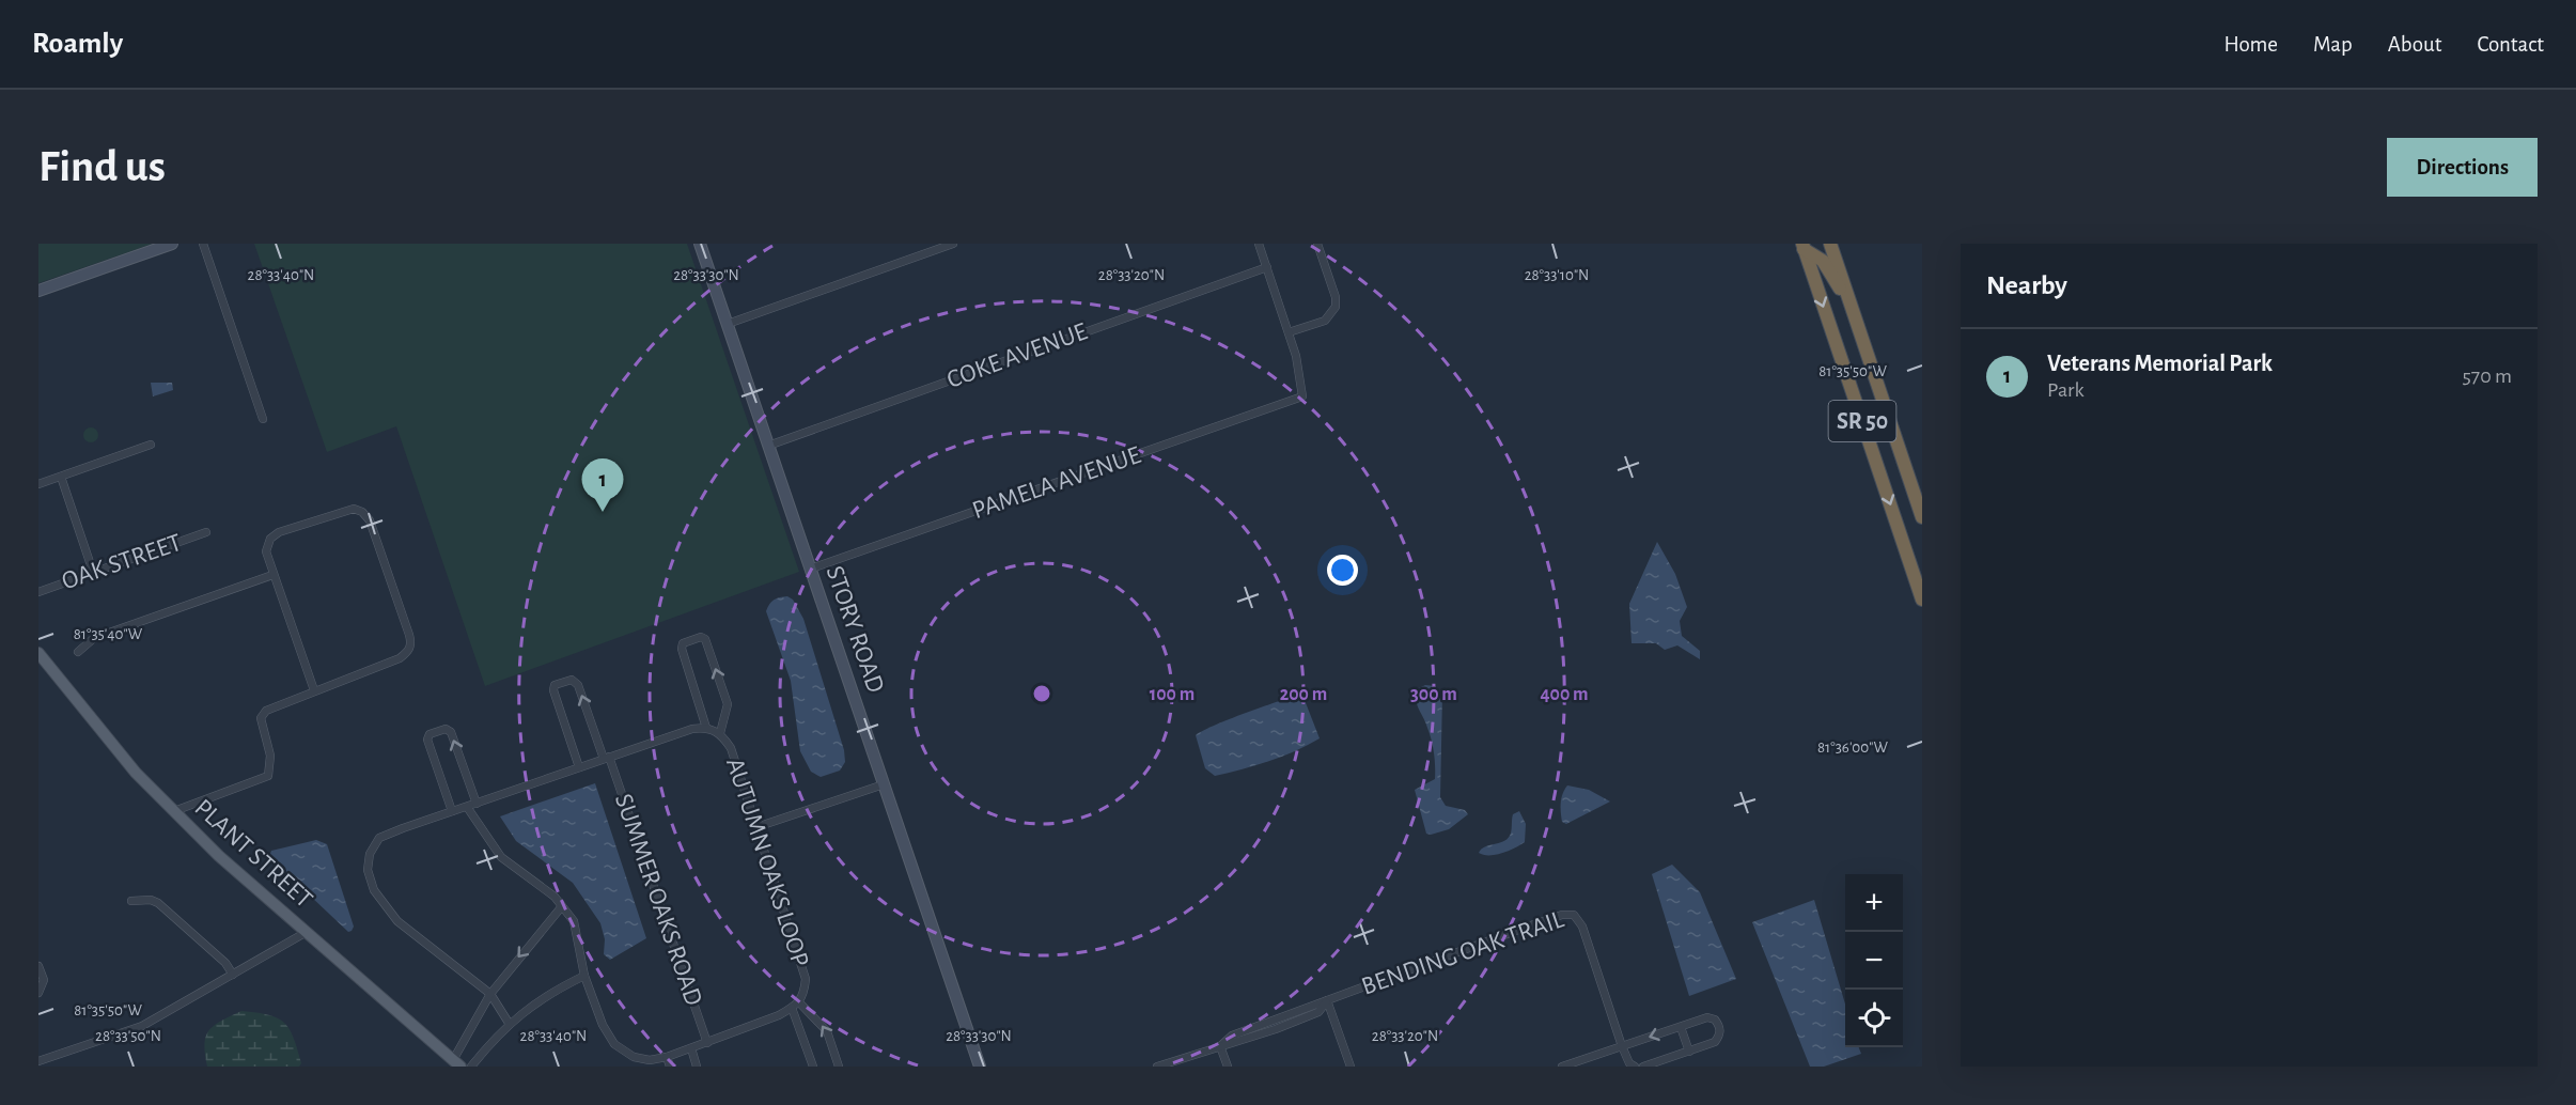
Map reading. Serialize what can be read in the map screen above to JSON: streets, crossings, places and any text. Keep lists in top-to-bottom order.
{
  "streets": {
    "highway": ["SR 50"],
    "main road": ["PLANT STREET"],
    "street": [
      "COKE AVENUE",
      "PAMELA AVENUE",
      "OAK STREET",
      "STORY ROAD",
      "AUTUMN OAKS LOOP",
      "SUMMER OAKS ROAD",
      "BENDING OAK TRAIL"
    ]
  },
  "crossings": [
    ["COKE AVENUE", "STORY ROAD"],
    ["PAMELA AVENUE", "STORY ROAD"],
    ["AUTUMN OAKS LOOP", "SUMMER OAKS ROAD"]
  ],
  "page": {
    "header": "Roamly",
    "nav": [
      "Home",
      "Map",
      "About",
      "Contact"
    ],
    "buttons": "Directions",
    "title": "Find us",
    "heading": "Nearby",
    "list": [
      {
        "mark": "1",
        "name": "Veterans Memorial Park",
        "note": "Park",
        "value": "570 m"
      }
    ],
    "pins": "1",
    "map_buttons": ["+", "−"]
  },
  "coordinates": [
    "28°33'40\"N",
    "28°33'30\"N",
    "28°33'20\"N",
    "28°33'10\"N",
    "81°35'50\"W",
    "81°35'40\"W",
    "81°36'00\"W",
    "28°33'50\"N"
  ],
  "rings": [
    "100 m",
    "200 m",
    "300 m",
    "400 m"
  ]
}
